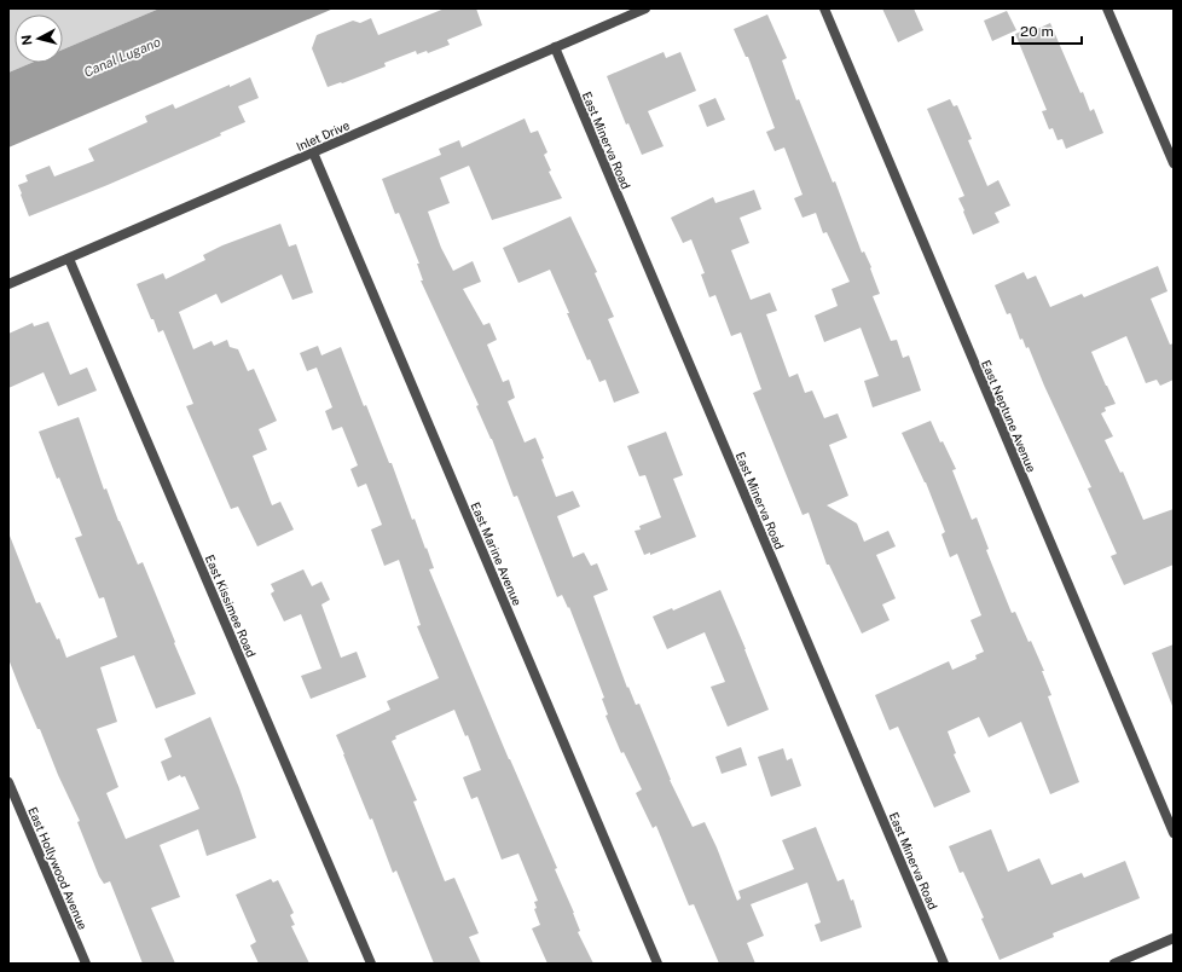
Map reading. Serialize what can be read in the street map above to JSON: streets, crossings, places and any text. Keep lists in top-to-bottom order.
{
  "streets": {
    "street": [
      "Inlet Drive",
      "East Minerva Road",
      "East Neptune Avenue",
      "East Marine Avenue",
      "East Kissimee Road",
      "East Hollywood Avenue"
    ]
  },
  "crossings": [
    ["Inlet Drive", "East Minerva Road"],
    ["Inlet Drive", "East Marine Avenue"],
    ["Inlet Drive", "East Kissimee Road"]
  ],
  "water": ["Canal Lugano"],
  "scale_bar": "20 m",
  "north": "left"
}
